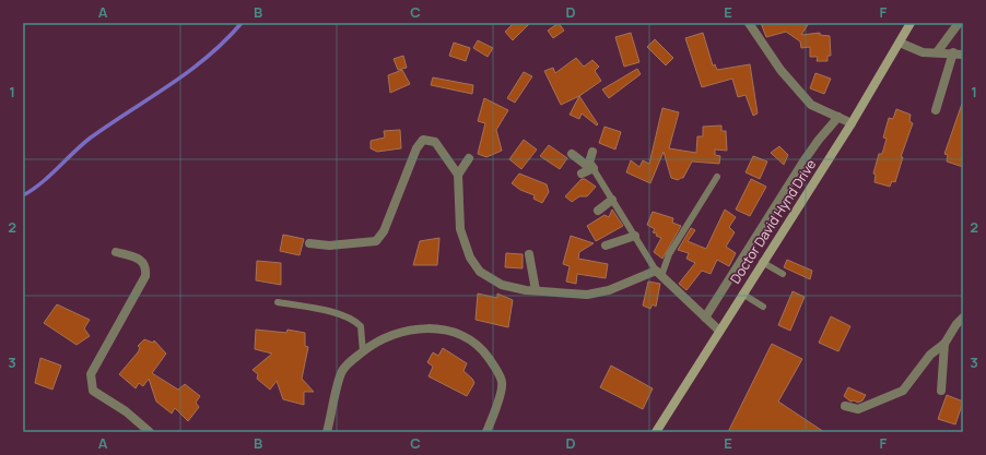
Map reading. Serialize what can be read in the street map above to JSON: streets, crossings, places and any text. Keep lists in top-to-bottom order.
{
  "streets": {
    "main road": ["Doctor David Hynd Drive"]
  },
  "grid": {
    "columns": [
      "A",
      "B",
      "C",
      "D",
      "E",
      "F"
    ],
    "rows": ["1", "2", "3"]
  }
}
